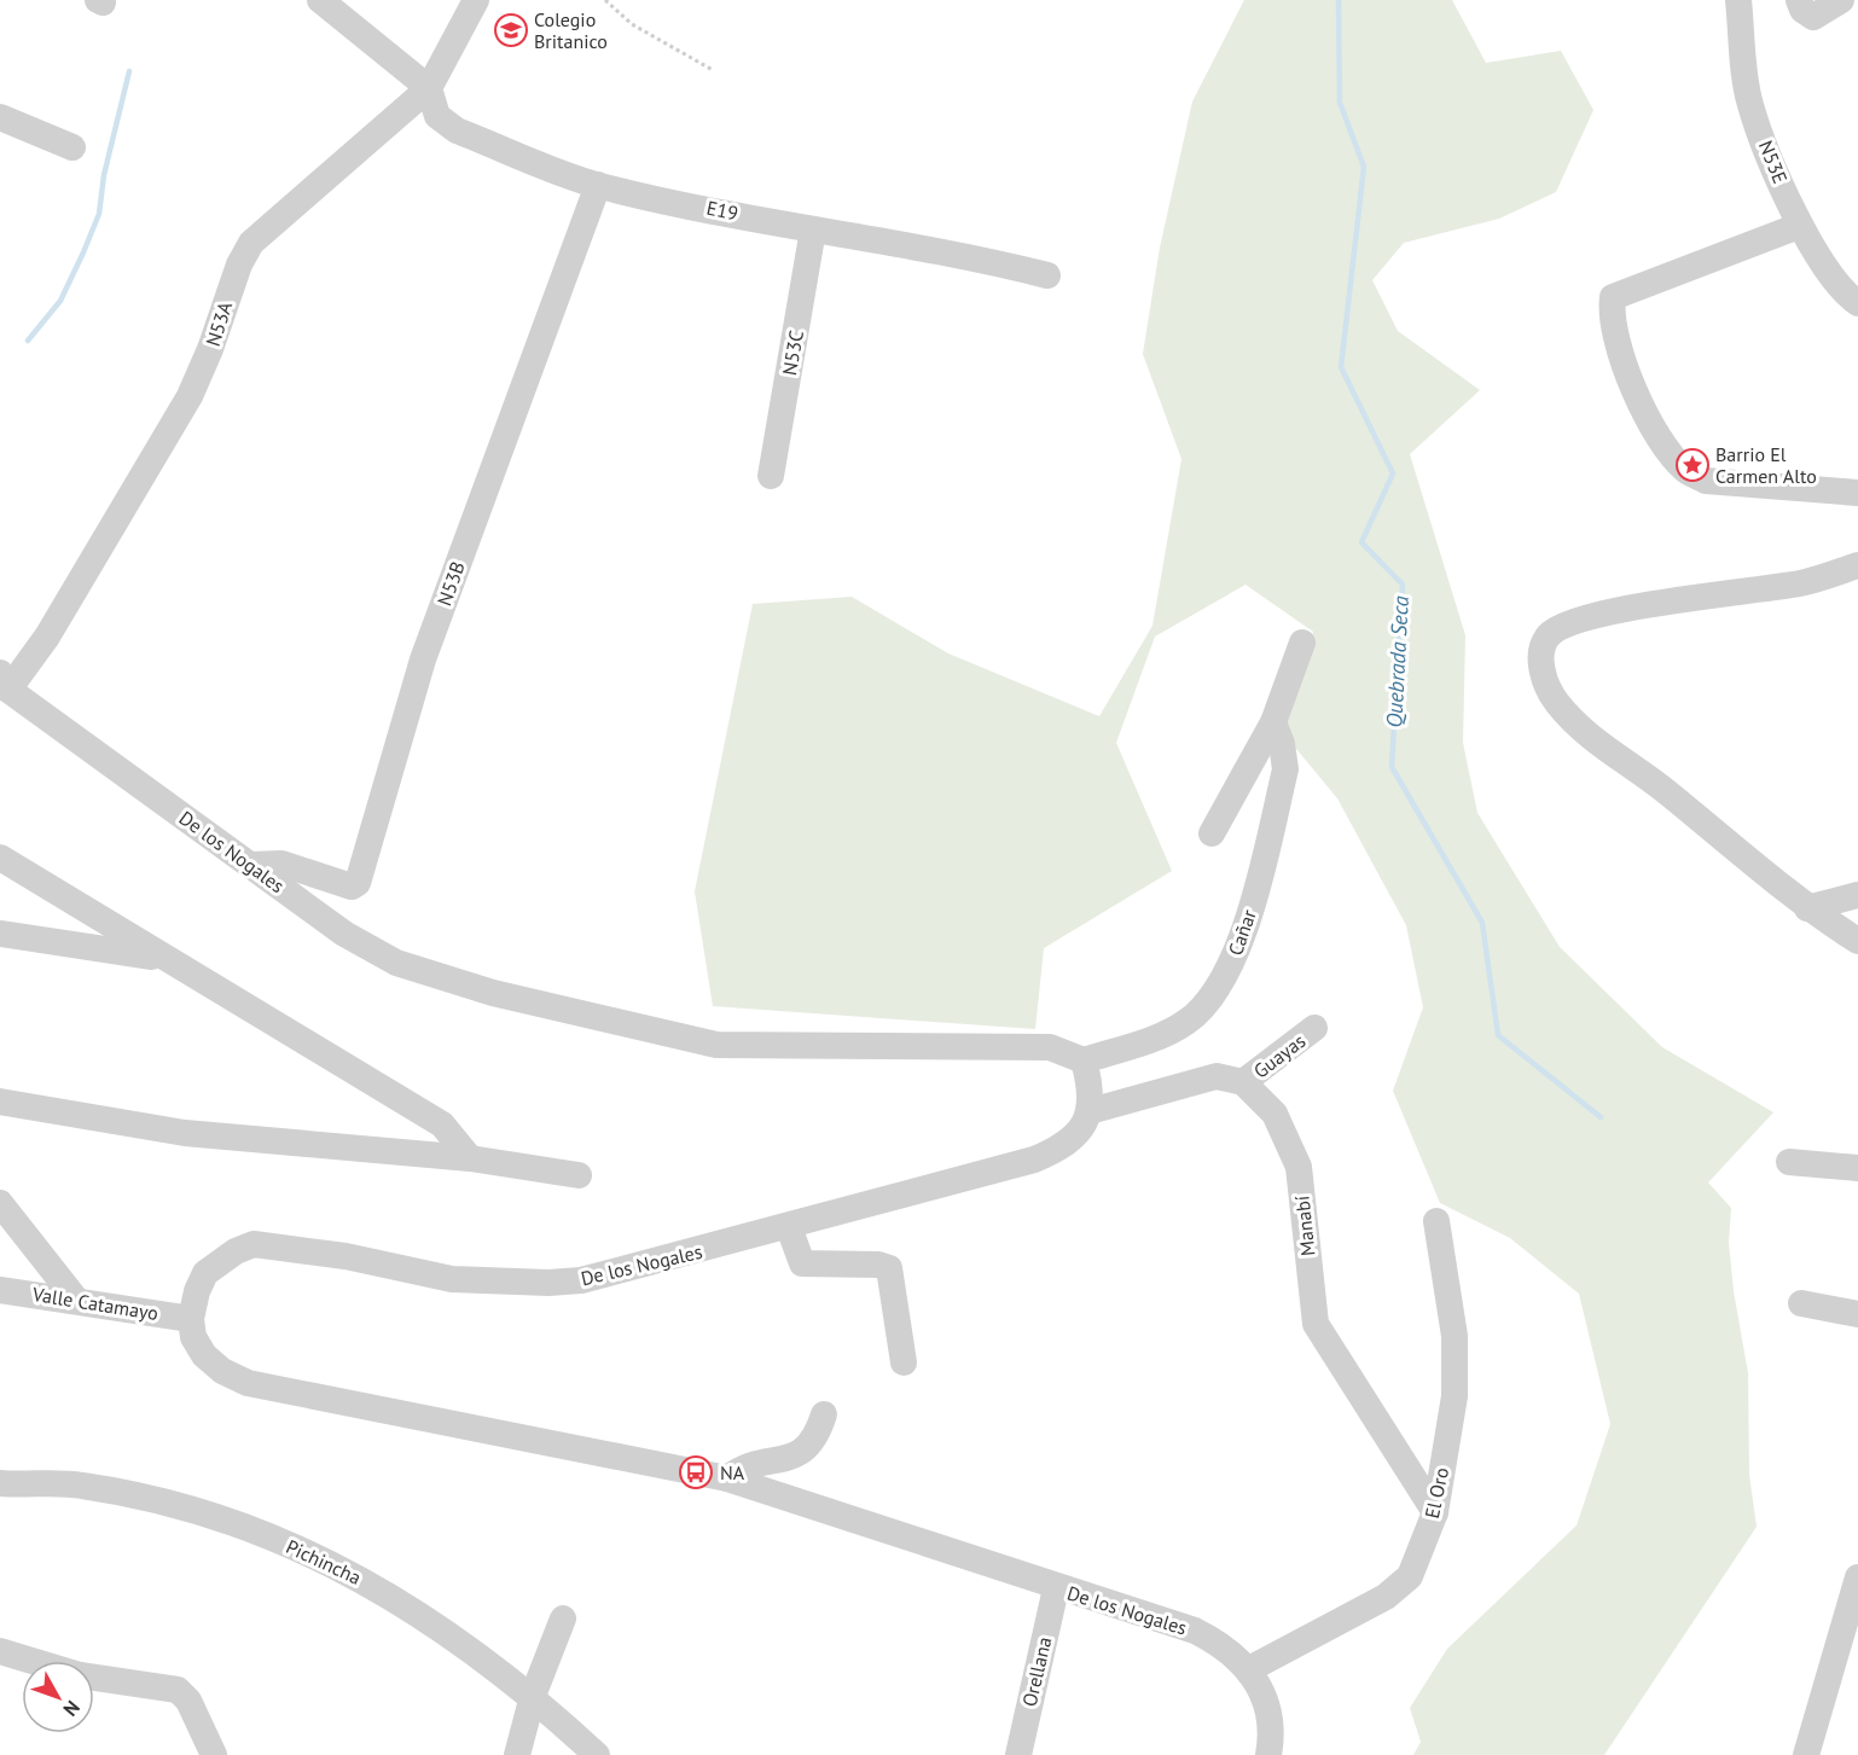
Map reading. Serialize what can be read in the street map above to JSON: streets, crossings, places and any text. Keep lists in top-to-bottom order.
{
  "streets": {
    "street": [
      "N53E",
      "E19",
      "N53A",
      "N53C",
      "N53B",
      "De los Nogales",
      "Cañar",
      "Guayas",
      "Manabí",
      "Valle Catamayo",
      "El Oro",
      "Pichincha",
      "Orellana"
    ]
  },
  "crossings": [
    ["E19", "N53A"],
    ["E19", "N53C"],
    ["E19", "N53B"],
    ["N53A", "De los Nogales"],
    ["N53B", "De los Nogales"],
    ["De los Nogales", "Cañar"],
    ["De los Nogales", "Valle Catamayo"],
    ["De los Nogales", "El Oro"],
    ["De los Nogales", "Orellana"],
    ["Guayas", "Manabí"],
    ["Manabí", "El Oro"]
  ],
  "water": ["Quebrada Seca"],
  "places": {
    "school or university": ["Colegio Britanico"],
    "place": ["Barrio El Carmen Alto"],
    "bus stop": ["NA"]
  },
  "north": "bottom right"
}
